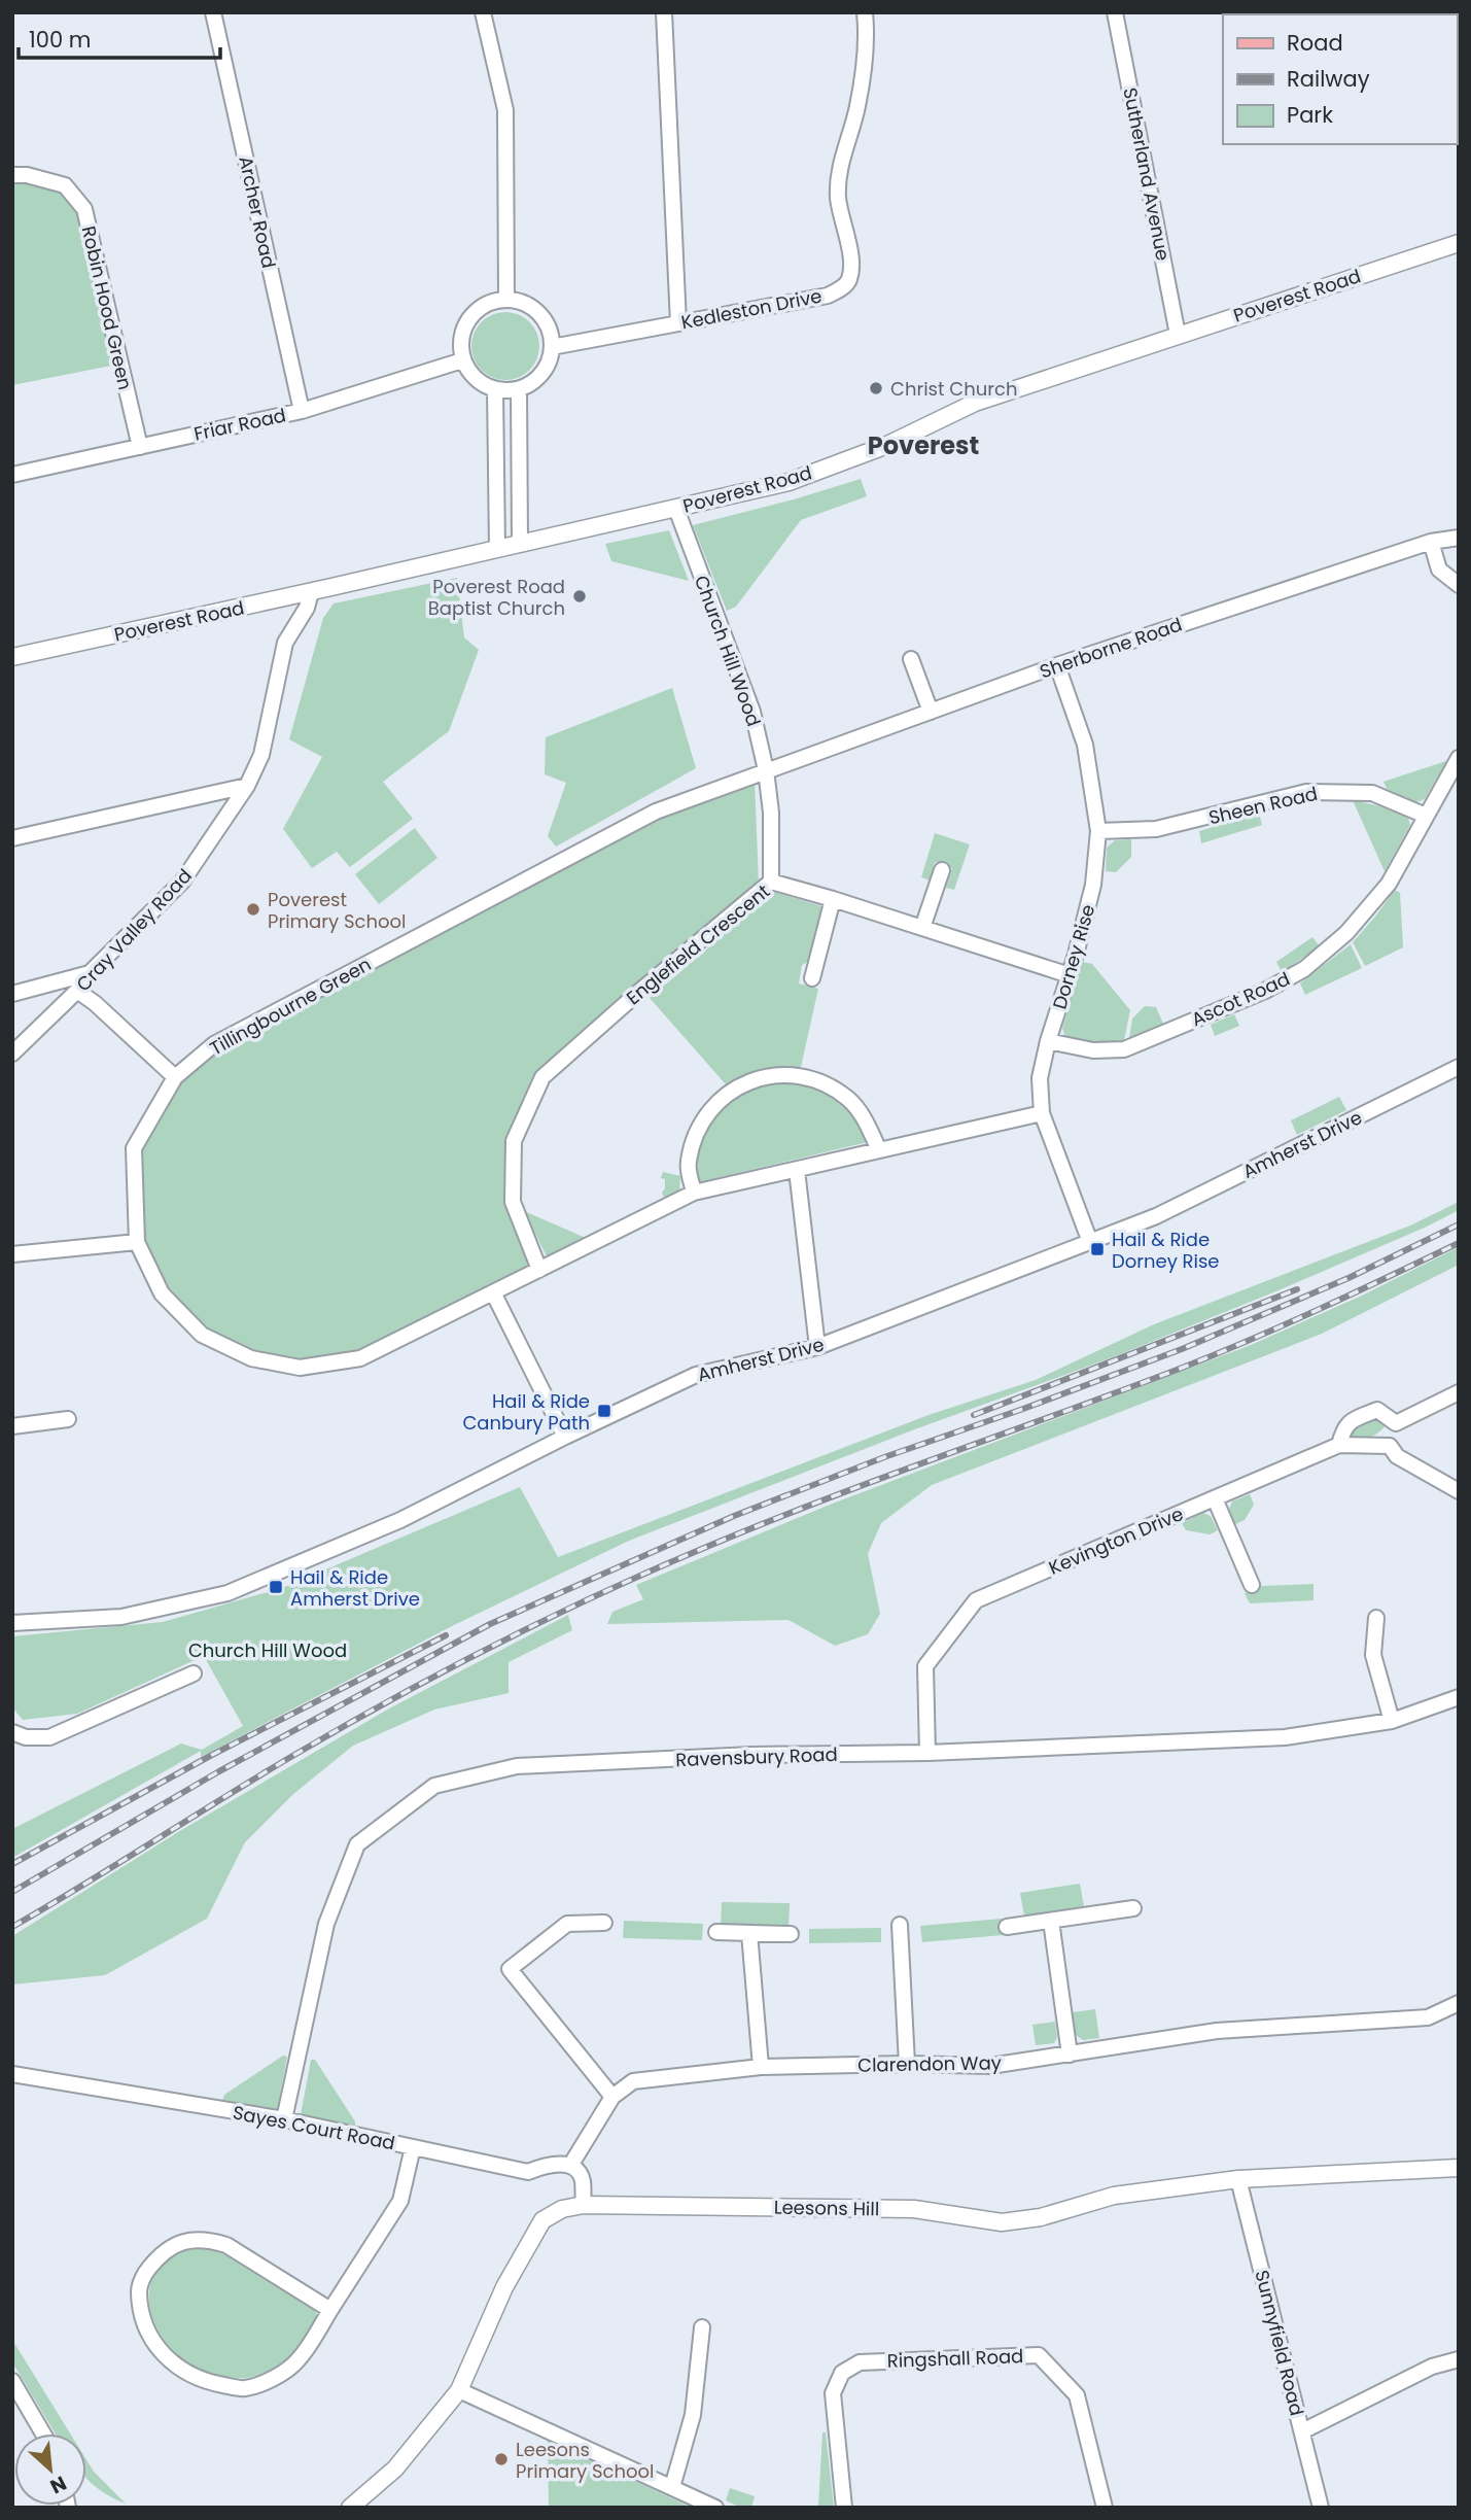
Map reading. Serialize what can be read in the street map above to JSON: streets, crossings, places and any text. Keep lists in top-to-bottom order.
{
  "streets": {
    "street": [
      "Sutherland Avenue",
      "Archer Road",
      "Poverest Road",
      "Robin Hood Green",
      "Kedleston Drive",
      "Friar Road",
      "Sherborne Road",
      "Church Hill Wood",
      "Sheen Road",
      "Cray Valley Road",
      "Englefield Crescent",
      "Dorney Rise",
      "Ascot Road",
      "Tillingbourne Green",
      "Amherst Drive",
      "Kevington Drive",
      "Ravensbury Road",
      "Clarendon Way",
      "Sayes Court Road",
      "Leesons Hill",
      "Sunnyfield Road",
      "Ringshall Road"
    ]
  },
  "crossings": [
    ["Sutherland Avenue", "Poverest Road"],
    ["Archer Road", "Friar Road"],
    ["Poverest Road", "Church Hill Wood"],
    ["Poverest Road", "Cray Valley Road"],
    ["Robin Hood Green", "Friar Road"],
    ["Kedleston Drive", "Friar Road"],
    ["Sherborne Road", "Church Hill Wood"],
    ["Sherborne Road", "Dorney Rise"],
    ["Sherborne Road", "Tillingbourne Green"],
    ["Church Hill Wood", "Englefield Crescent"],
    ["Church Hill Wood", "Tillingbourne Green"],
    ["Sheen Road", "Dorney Rise"],
    ["Sheen Road", "Ascot Road"],
    ["Englefield Crescent", "Dorney Rise"],
    ["Englefield Crescent", "Tillingbourne Green"],
    ["Dorney Rise", "Ascot Road"],
    ["Dorney Rise", "Tillingbourne Green"],
    ["Dorney Rise", "Amherst Drive"],
    ["Kevington Drive", "Ravensbury Road"],
    ["Ravensbury Road", "Sayes Court Road"],
    ["Leesons Hill", "Sunnyfield Road"]
  ],
  "districts": ["Poverest"],
  "parks": ["Church Hill Wood"],
  "places": {
    "other": [
      "Christ Church",
      "Poverest Road Baptist Church",
      "Poverest Primary School",
      "Leesons Primary School"
    ],
    "transit": ["Hail & Ride Dorney Rise", "Hail & Ride Canbury Path", "Hail & Ride Amherst Drive"]
  },
  "legend": ["Road", "Railway", "Park"],
  "scale_bar": "100 m",
  "north": "bottom right"
}
